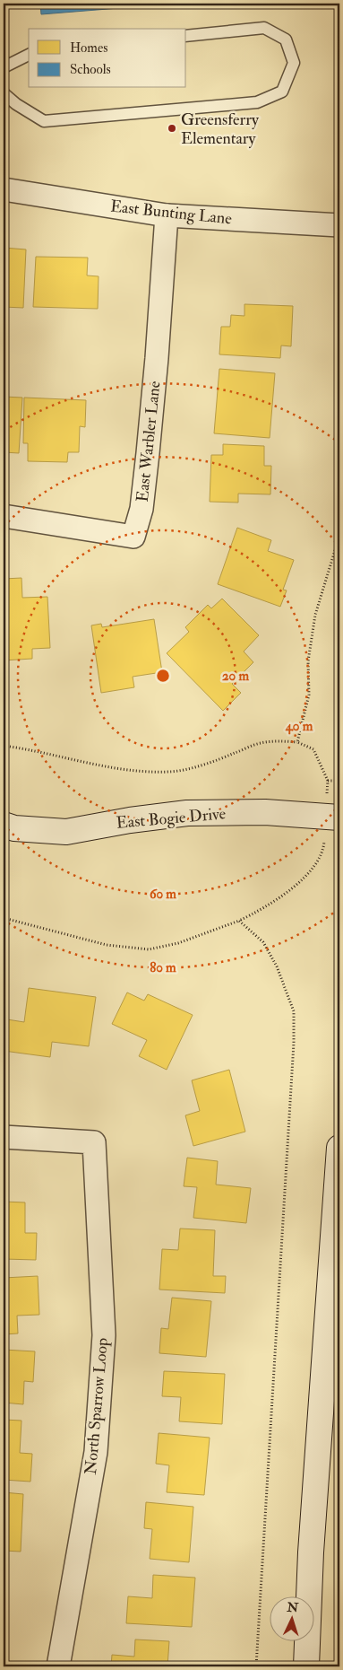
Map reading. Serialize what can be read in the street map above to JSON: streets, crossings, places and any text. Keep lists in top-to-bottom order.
{
  "streets": {
    "main road": ["East Bogie Drive"],
    "street": ["East Bunting Lane", "East Warbler Lane", "North Sparrow Loop"]
  },
  "crossings": [
    ["East Bunting Lane", "East Warbler Lane"]
  ],
  "places": ["Greensferry Elementary"],
  "legend": ["Homes", "Schools"],
  "north": "top",
  "rings": [
    "20 m",
    "40 m",
    "60 m",
    "80 m"
  ]
}
